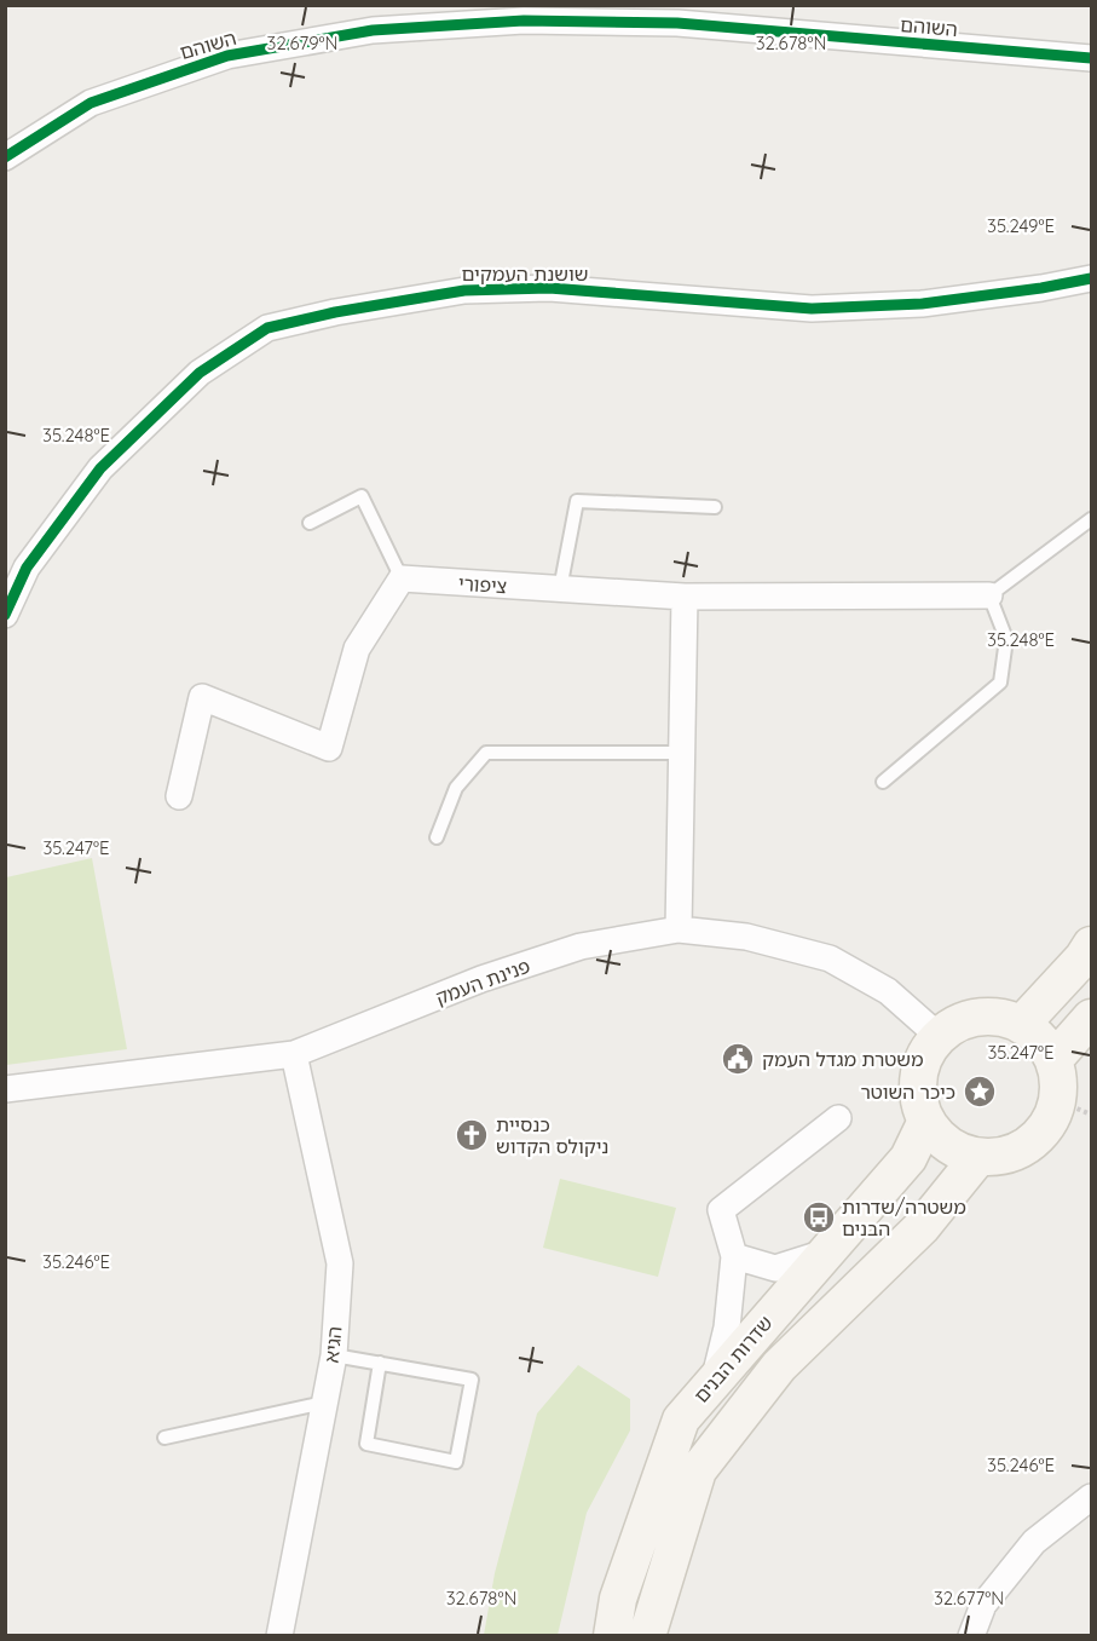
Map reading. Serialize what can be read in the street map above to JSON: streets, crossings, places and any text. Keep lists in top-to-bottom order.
{
  "streets": {
    "main road": ["שדרות הבנים"],
    "street": [
      "השוהם",
      "שושנת העמקים",
      "ציפורי",
      "פנינת העמק",
      "הגיא"
    ]
  },
  "crossings": [
    ["פנינת העמק", "הגיא"],
    ["פנינת העמק", "שדרות הבנים"]
  ],
  "places": {
    "public building": ["משטרת מגדל העמק"],
    "place": ["כיכר השוטר"],
    "church": ["כנסיית ניקולס הקדוש"],
    "bus stop": ["משטרה/שדרות הבנים"]
  },
  "coordinates": [
    "32.679°N",
    "32.678°N",
    "35.249°E",
    "35.248°E",
    "35.247°E",
    "35.246°E",
    "32.677°N"
  ]
}
